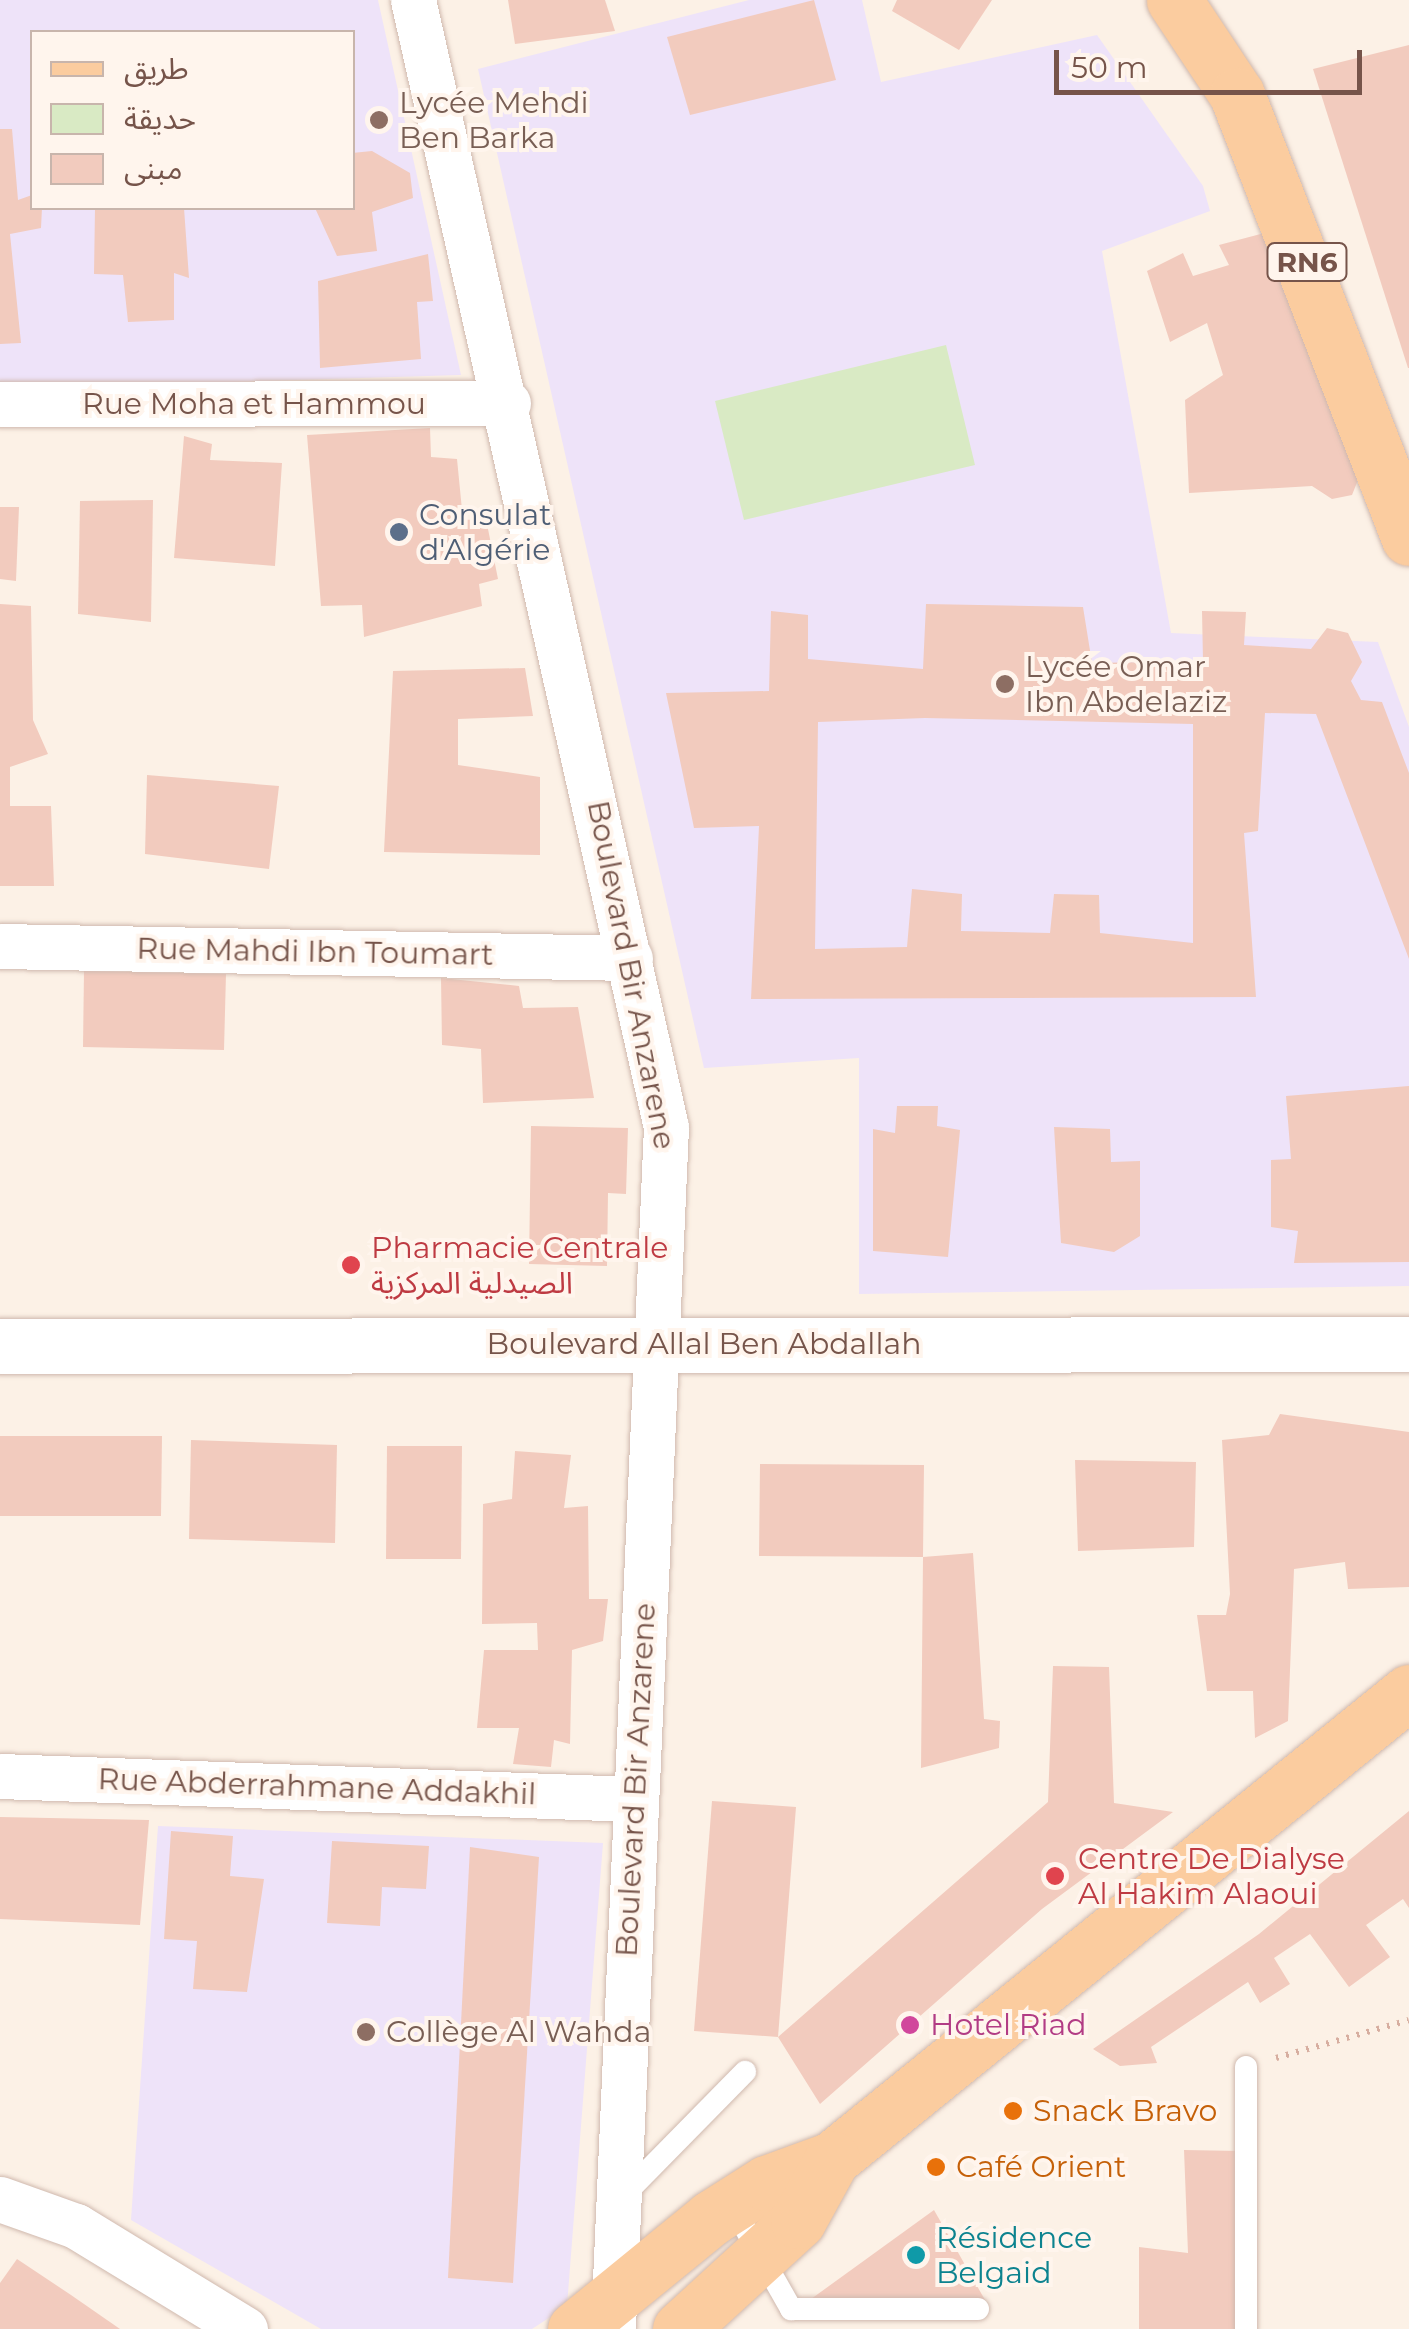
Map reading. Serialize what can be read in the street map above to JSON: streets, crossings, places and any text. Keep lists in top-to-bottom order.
{
  "streets": {
    "main road": ["RN6", "Boulevard Allal Ben Abdallah"],
    "street": [
      "Rue Moha et Hammou",
      "Rue Mahdi Ibn Toumart",
      "Boulevard Bir Anzarene",
      "Rue Abderrahmane Addakhil"
    ]
  },
  "crossings": [
    ["Rue Moha et Hammou", "Boulevard Bir Anzarene"],
    ["Rue Mahdi Ibn Toumart", "Boulevard Bir Anzarene"],
    ["Boulevard Bir Anzarene", "Boulevard Allal Ben Abdallah"],
    ["Boulevard Bir Anzarene", "Rue Abderrahmane Addakhil"]
  ],
  "places": [
    "Lycée Mehdi Ben Barka",
    "Consulat d'Algérie",
    "Lycée Omar Ibn Abdelaziz",
    "Pharmacie Centrale الصيدلية المركزية",
    "Centre De Dialyse Al Hakim Alaoui",
    "Hotel Riad",
    "Collège Al Wahda",
    "Snack Bravo",
    "Café Orient",
    "Résidence Belgaid"
  ],
  "legend": ["طريق", "حديقة", "مبنى"],
  "scale_bar": "50 m"
}
